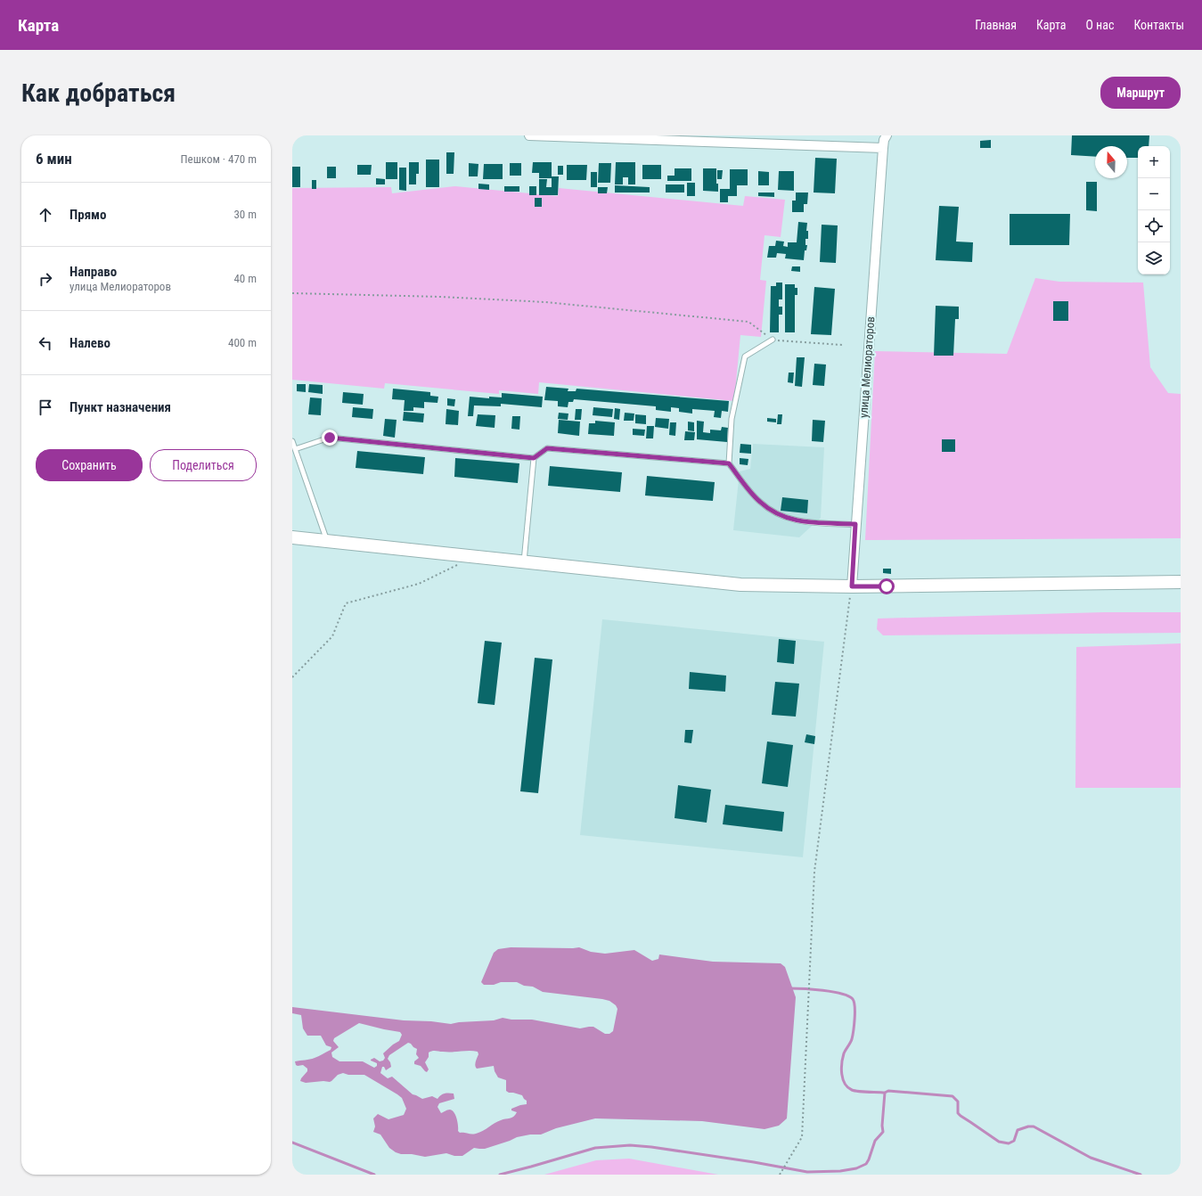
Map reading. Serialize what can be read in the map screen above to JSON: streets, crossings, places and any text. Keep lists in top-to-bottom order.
{
  "streets": {
    "street": ["улица Мелиораторов"]
  },
  "north": "top",
  "page": {
    "header": "Карта",
    "nav": [
      "Главная",
      "Карта",
      "О нас",
      "Контакты"
    ],
    "buttons": [
      "Маршрут",
      ["Сохранить", "Поделиться"]
    ],
    "title": "Как добраться",
    "heading": ["6 мин", "Пешком · 470 m"],
    "map_buttons": ["+", "−"],
    "list": [
      ["Прямо", "30 m"],
      ["Направо", "улица Мелиораторов", "40 m"],
      ["Налево", "400 m"],
      "Пункт назначения"
    ]
  }
}
